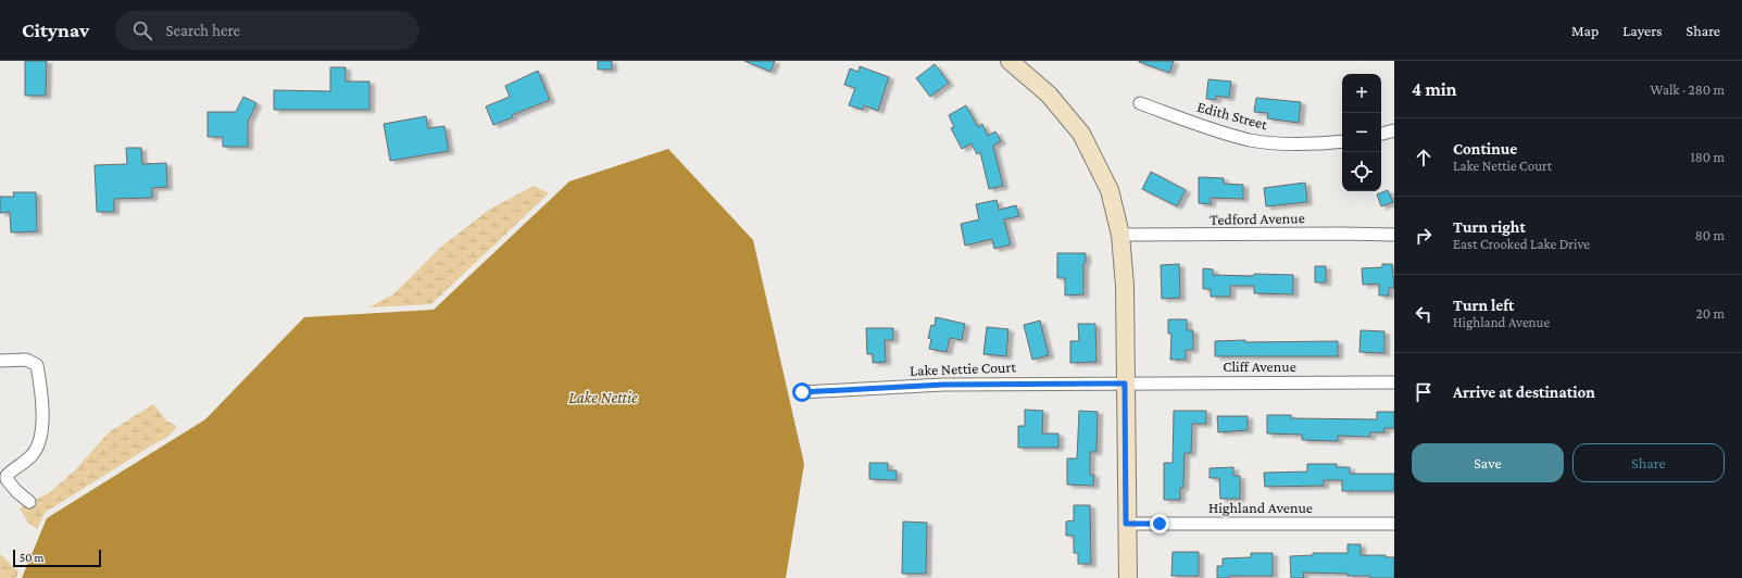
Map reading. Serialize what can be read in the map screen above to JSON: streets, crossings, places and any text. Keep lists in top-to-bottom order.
{
  "streets": {
    "street": [
      "Edith Street",
      "Tedford Avenue",
      "Cliff Avenue",
      "Lake Nettie Court",
      "Highland Avenue"
    ]
  },
  "crossings": [
    ["Cliff Avenue", "Lake Nettie Court"]
  ],
  "water": ["Lake Nettie"],
  "scale_bar": "50 m",
  "page": {
    "header": "Citynav",
    "search": "Search here",
    "nav": ["Map", "Layers", "Share"],
    "heading": ["4 min", "Walk · 280 m"],
    "map_buttons": ["+", "−"],
    "list": [
      ["Continue", "Lake Nettie Court", "180 m"],
      ["Turn right", "East Crooked Lake Drive", "80 m"],
      ["Turn left", "Highland Avenue", "20 m"],
      "Arrive at destination"
    ],
    "buttons": ["Save", "Share"],
    "scale": "50 m"
  }
}
